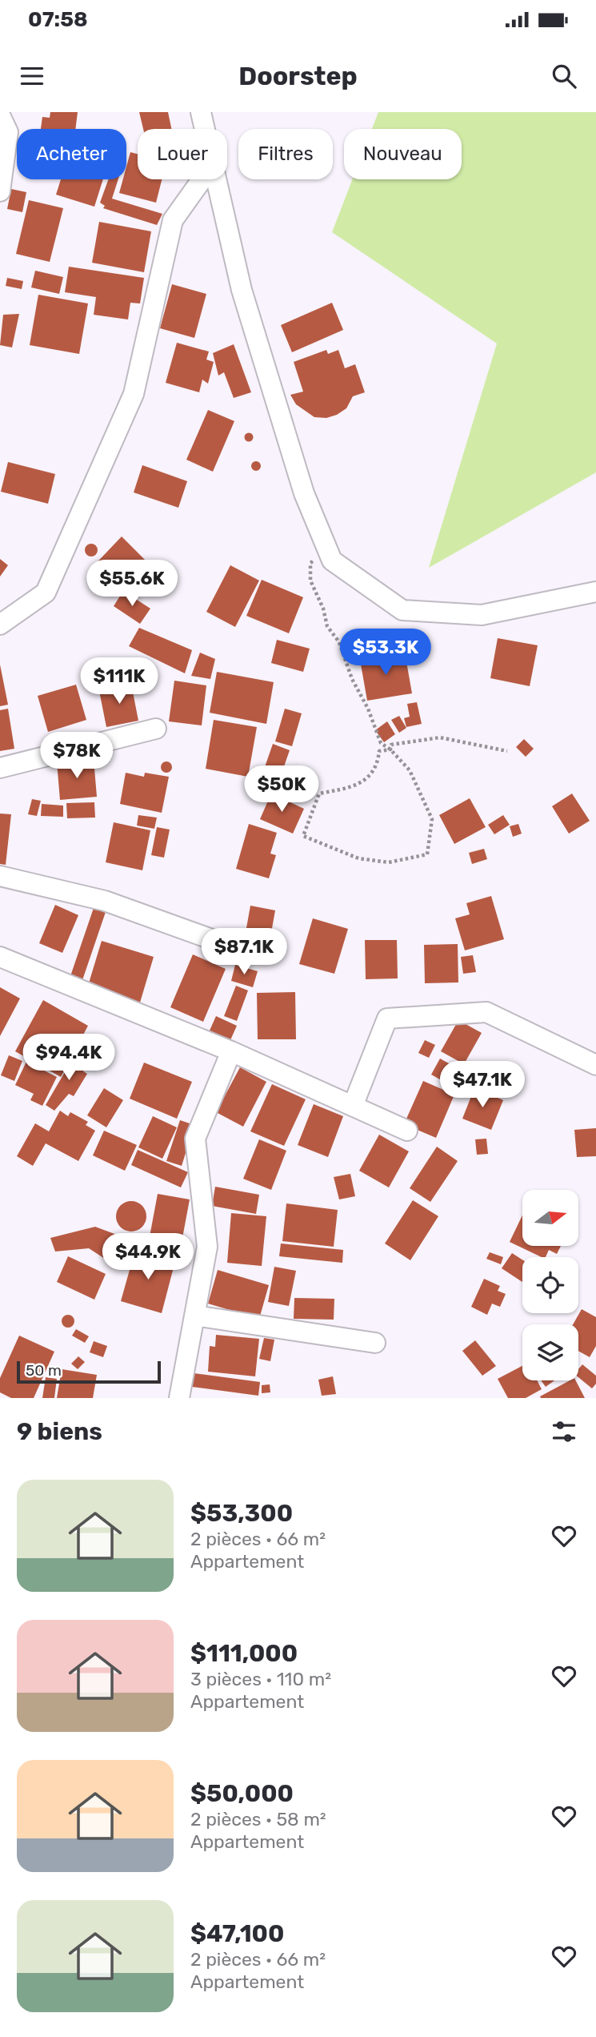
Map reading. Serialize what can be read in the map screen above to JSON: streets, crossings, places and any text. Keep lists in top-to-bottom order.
{
  "scale_bar": "50 m",
  "north": "right",
  "page": {
    "status": "07:58",
    "header": "Doorstep",
    "chip": [
      "Acheter",
      "Louer",
      "Filtres",
      "Nouveau"
    ],
    "price": [
      "$55.6K",
      "$53.3K",
      "$111K",
      "$78K",
      "$50K",
      "$87.1K",
      "$94.4K",
      "$47.1K",
      "$44.9K"
    ],
    "scale": "50 m",
    "heading": "9 biens",
    "list": [
      {
        "name": "$53,300",
        "note": "2 pièces · 66 m² · Appartement"
      },
      {
        "name": "$111,000",
        "note": "3 pièces · 110 m² · Appartement"
      },
      {
        "name": "$50,000",
        "note": "2 pièces · 58 m² · Appartement"
      },
      {
        "name": "$47,100",
        "note": "2 pièces · 66 m² · Appartement"
      }
    ]
  }
}
